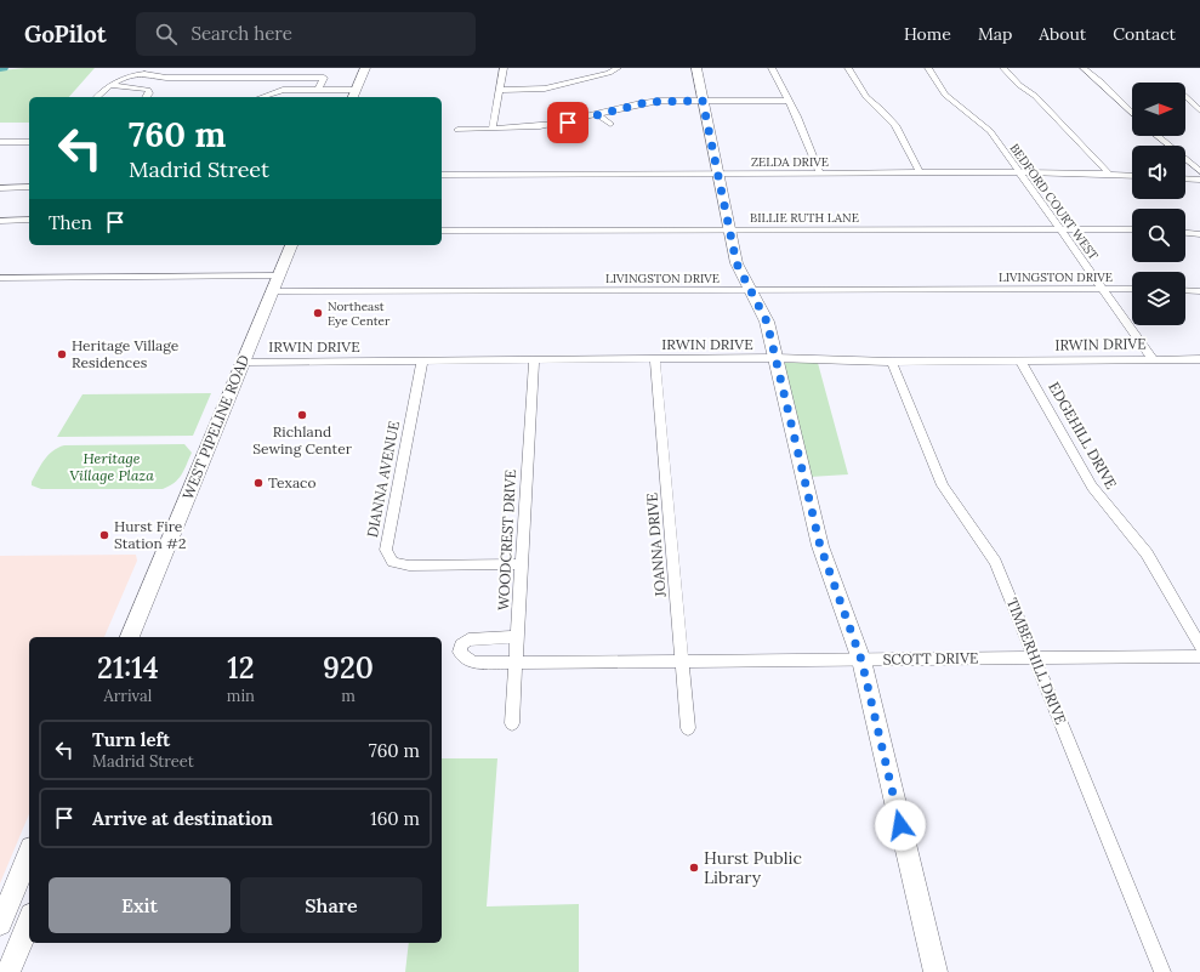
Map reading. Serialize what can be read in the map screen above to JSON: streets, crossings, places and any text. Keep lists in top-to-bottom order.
{
  "streets": {
    "street": [
      "ZELDA DRIVE",
      "BEDFORD COURT WEST",
      "BILLIE RUTH LANE",
      "LIVINGSTON DRIVE",
      "IRWIN DRIVE",
      "WEST PIPELINE ROAD",
      "EDGEHILL DRIVE",
      "DIANNA AVENUE",
      "WOODCREST DRIVE",
      "JOANNA DRIVE",
      "SCOTT DRIVE",
      "TIMBERHILL DRIVE"
    ]
  },
  "crossings": [
    ["ZELDA DRIVE", "BEDFORD COURT WEST"],
    ["BEDFORD COURT WEST", "BILLIE RUTH LANE"],
    ["BEDFORD COURT WEST", "LIVINGSTON DRIVE"],
    ["BEDFORD COURT WEST", "IRWIN DRIVE"],
    ["LIVINGSTON DRIVE", "WEST PIPELINE ROAD"],
    ["IRWIN DRIVE", "WEST PIPELINE ROAD"],
    ["IRWIN DRIVE", "EDGEHILL DRIVE"],
    ["IRWIN DRIVE", "DIANNA AVENUE"],
    ["IRWIN DRIVE", "WOODCREST DRIVE"],
    ["IRWIN DRIVE", "JOANNA DRIVE"],
    ["IRWIN DRIVE", "TIMBERHILL DRIVE"],
    ["DIANNA AVENUE", "WOODCREST DRIVE"],
    ["WOODCREST DRIVE", "SCOTT DRIVE"],
    ["JOANNA DRIVE", "SCOTT DRIVE"],
    ["SCOTT DRIVE", "TIMBERHILL DRIVE"]
  ],
  "parks": ["Heritage Village Plaza"],
  "places": [
    "Northeast Eye Center",
    "Heritage Village Residences",
    "Richland Sewing Center",
    "Texaco",
    "Hurst Fire Station #2",
    "Hurst Public Library"
  ],
  "north": "right",
  "page": {
    "header": "GoPilot",
    "search": "Search here",
    "nav": [
      "Home",
      "Map",
      "About",
      "Contact"
    ],
    "turn": ["760 m", "Madrid Street"],
    "then": "Then",
    "eta": [
      "21:14",
      "Arrival",
      "12",
      "min",
      "920",
      "m"
    ],
    "list": [
      {
        "name": "Turn left",
        "note": "Madrid Street",
        "value": "760 m"
      },
      {
        "name": "Arrive at destination",
        "value": "160 m"
      }
    ],
    "buttons": ["Exit", "Share"]
  }
}
